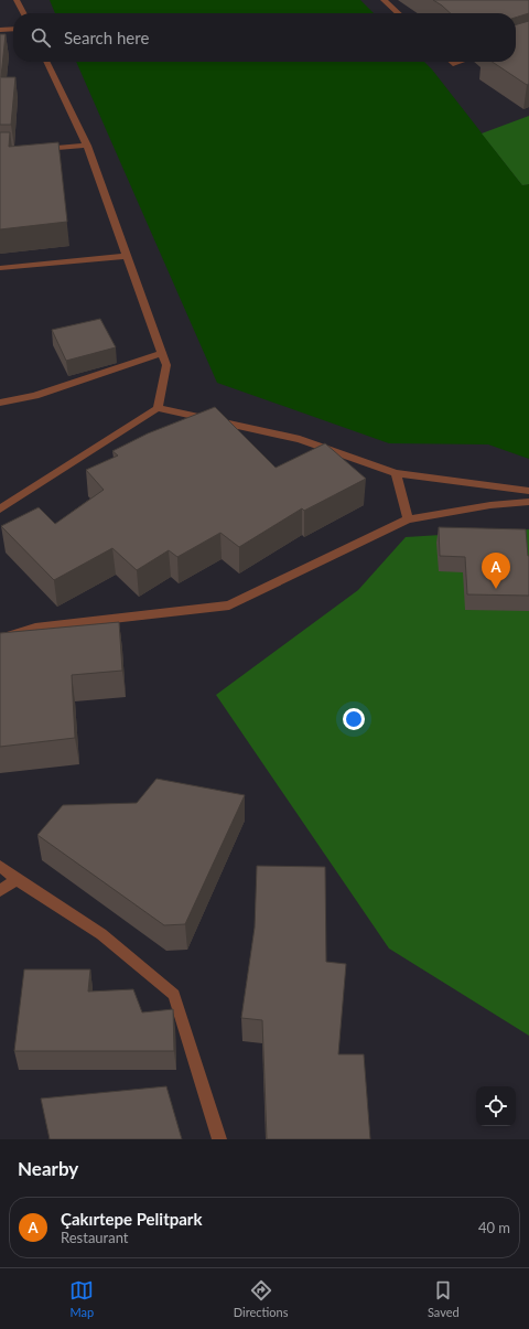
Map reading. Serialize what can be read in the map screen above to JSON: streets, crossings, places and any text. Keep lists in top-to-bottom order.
{
  "page": {
    "search": "Search here",
    "pins": "A",
    "heading": "Nearby",
    "list": [
      {
        "mark": "A",
        "name": "Çakırtepe Pelitpark",
        "note": "Restaurant",
        "value": "40 m"
      }
    ],
    "nav": ["Map", "Directions", "Saved"]
  }
}
